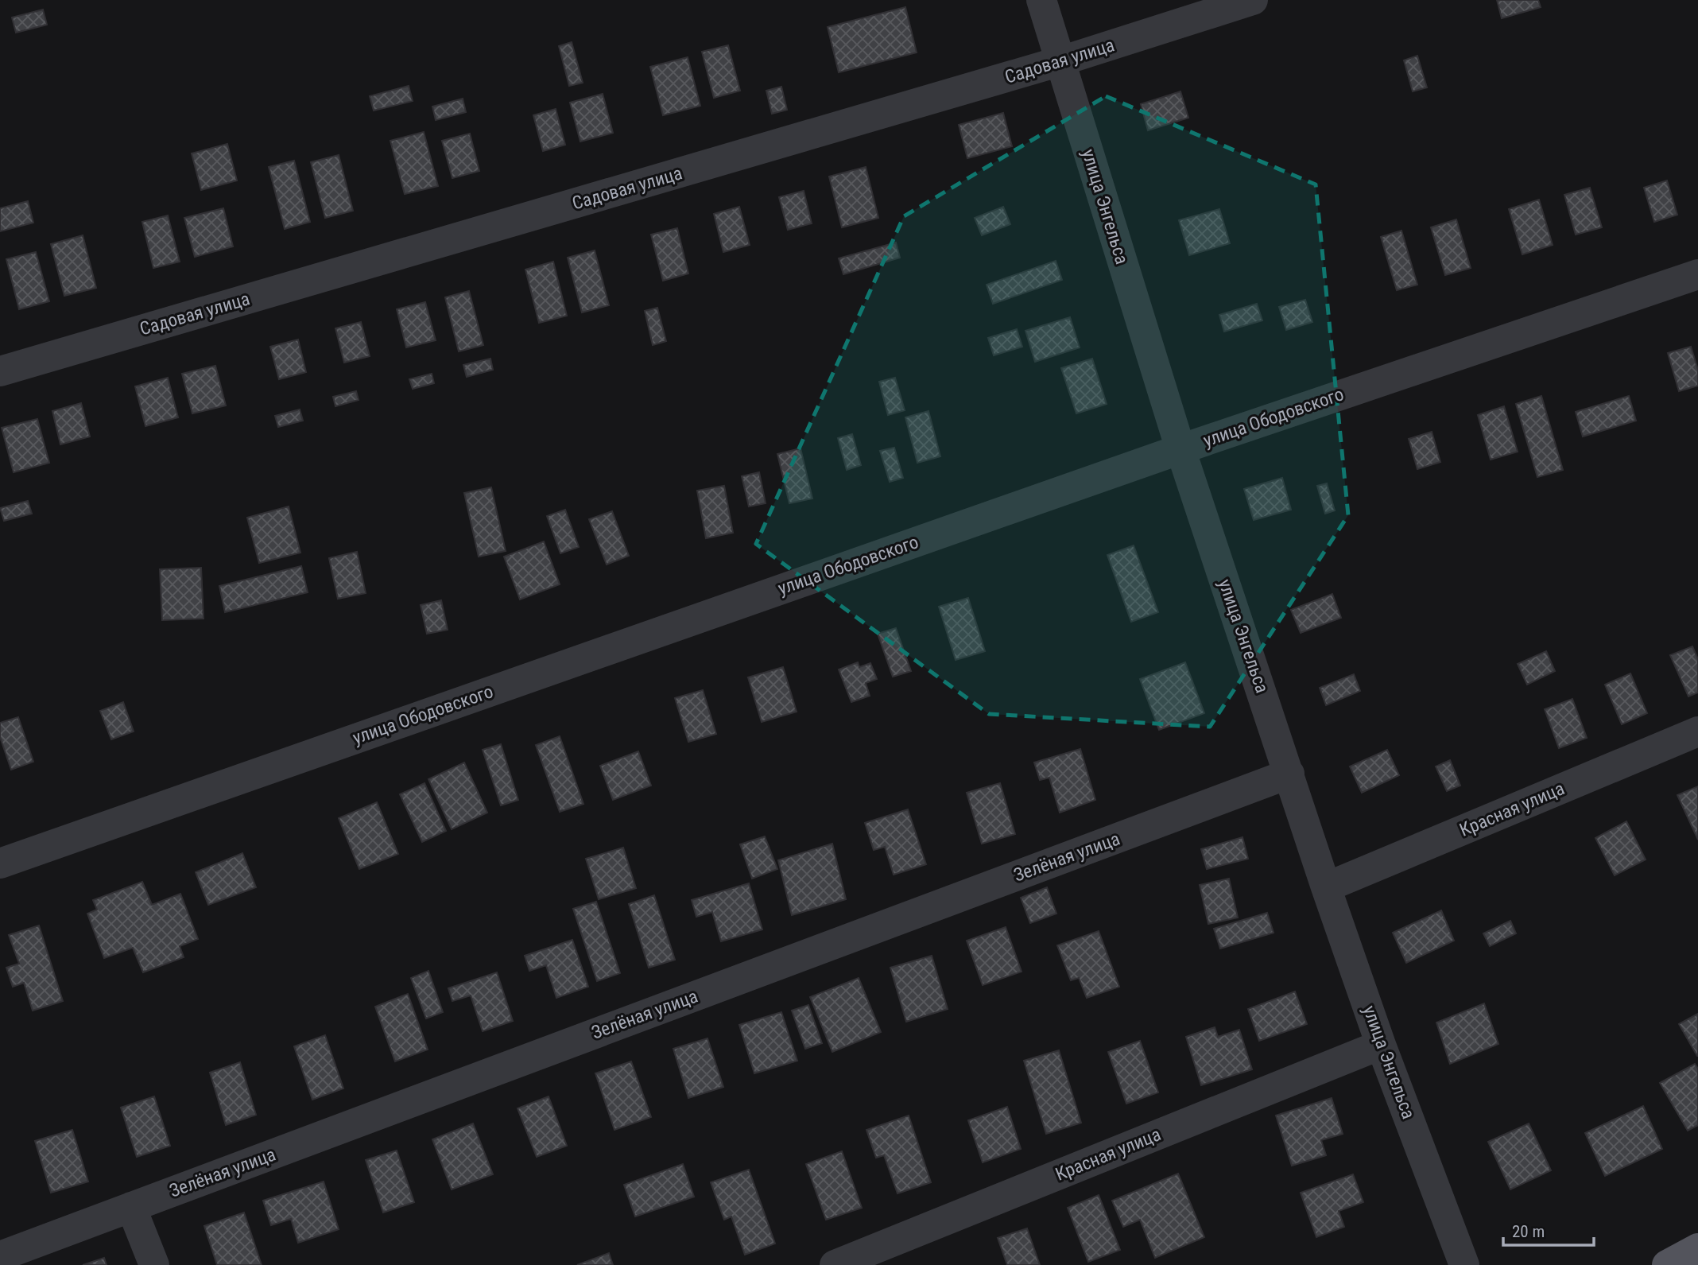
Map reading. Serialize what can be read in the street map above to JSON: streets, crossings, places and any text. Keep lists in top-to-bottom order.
{
  "streets": {
    "street": [
      "Садовая улица",
      "улица Энгельса",
      "улица Ободовского",
      "Красная улица",
      "Зелёная улица"
    ]
  },
  "crossings": [
    ["Садовая улица", "улица Энгельса"],
    ["улица Энгельса", "улица Ободовского"],
    ["улица Энгельса", "Красная улица"],
    ["улица Энгельса", "Зелёная улица"]
  ],
  "scale_bar": "20 m"
}
